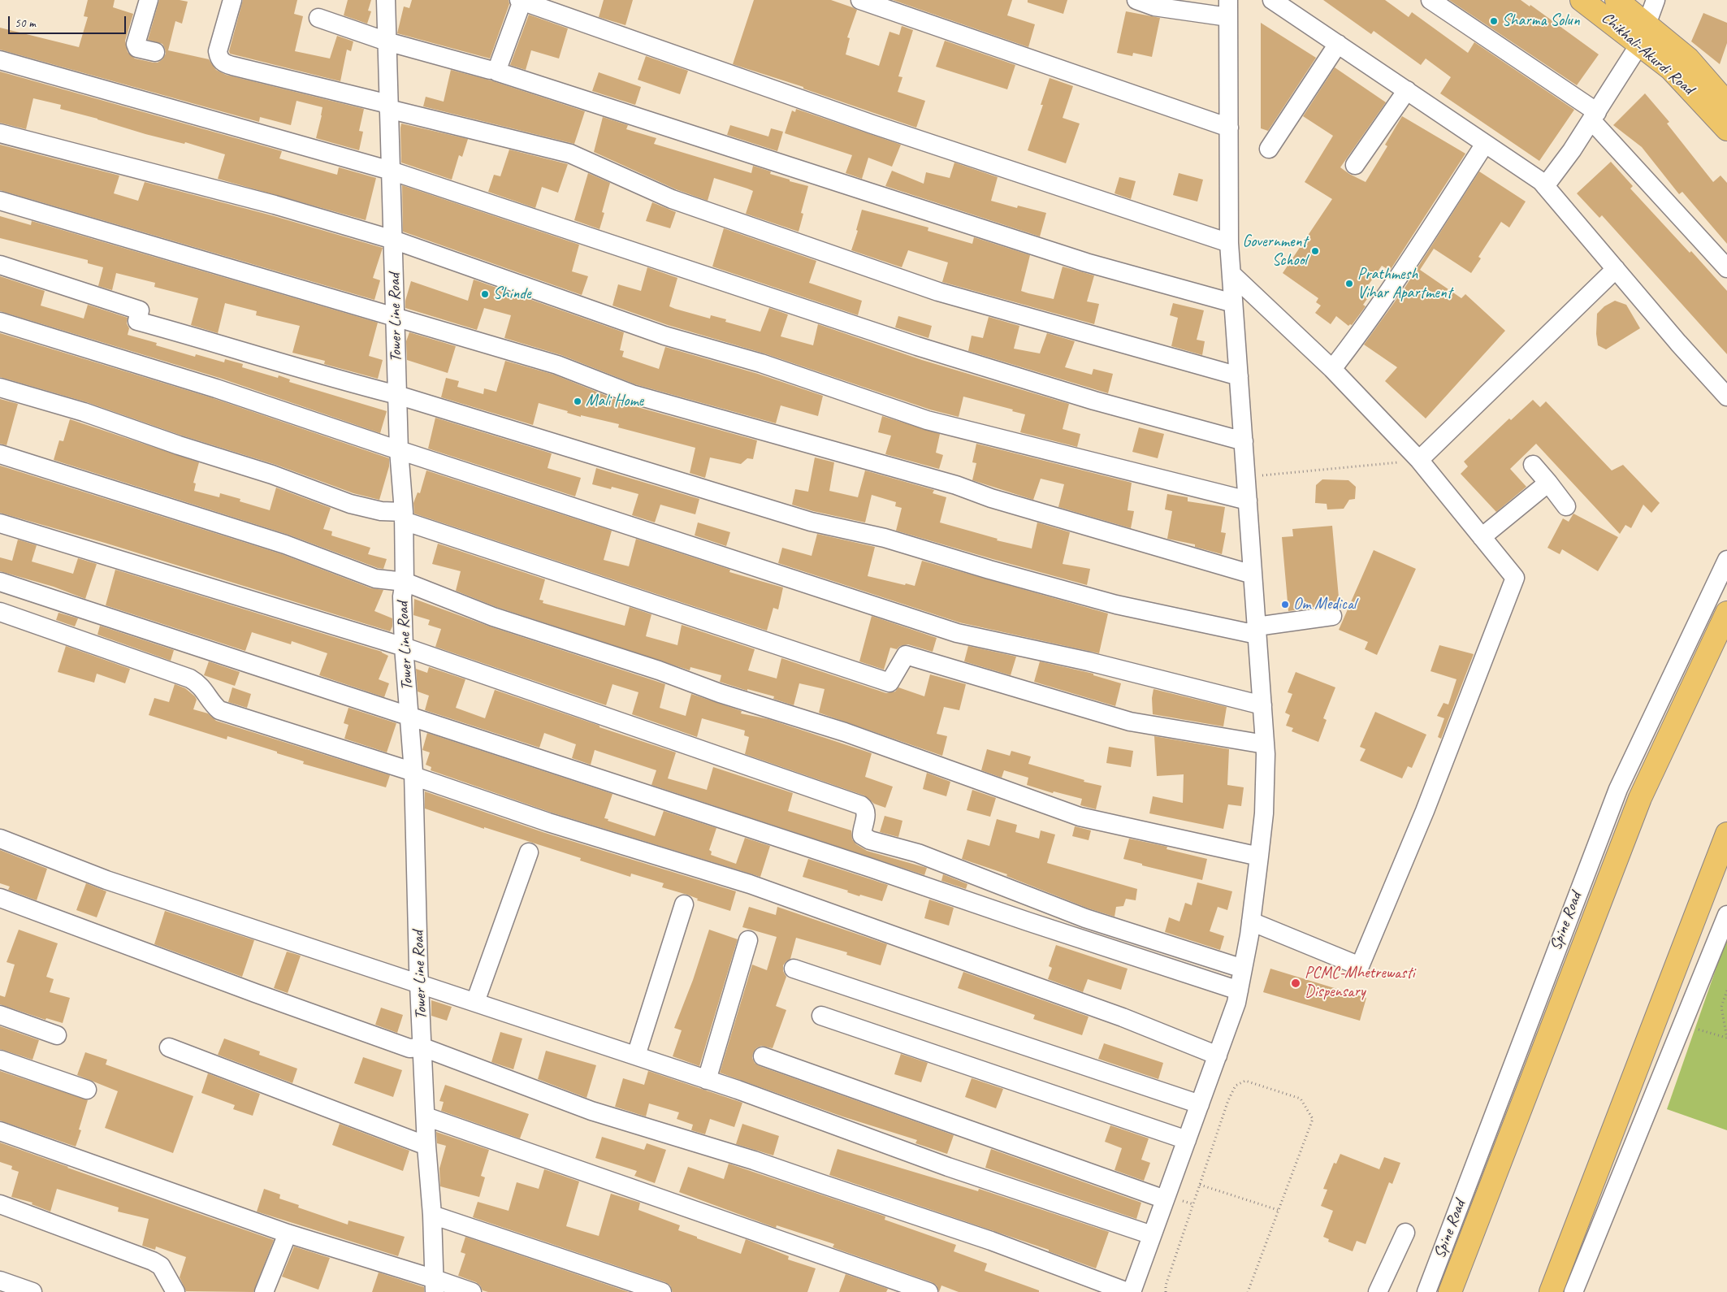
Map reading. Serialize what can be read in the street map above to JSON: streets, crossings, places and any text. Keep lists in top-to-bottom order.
{
  "streets": {
    "main road": ["Chikhali-Akurdi Road", "Spine Road"],
    "street": ["Tower Line Road"]
  },
  "places": [
    "Sharma Solun",
    "Government School",
    "Prathmesh Vihar Apartment",
    "Shinde",
    "Mali Home",
    "Om Medical",
    "PCMC-Mhetrewasti Dispensary"
  ],
  "scale_bar": "50 m"
}
